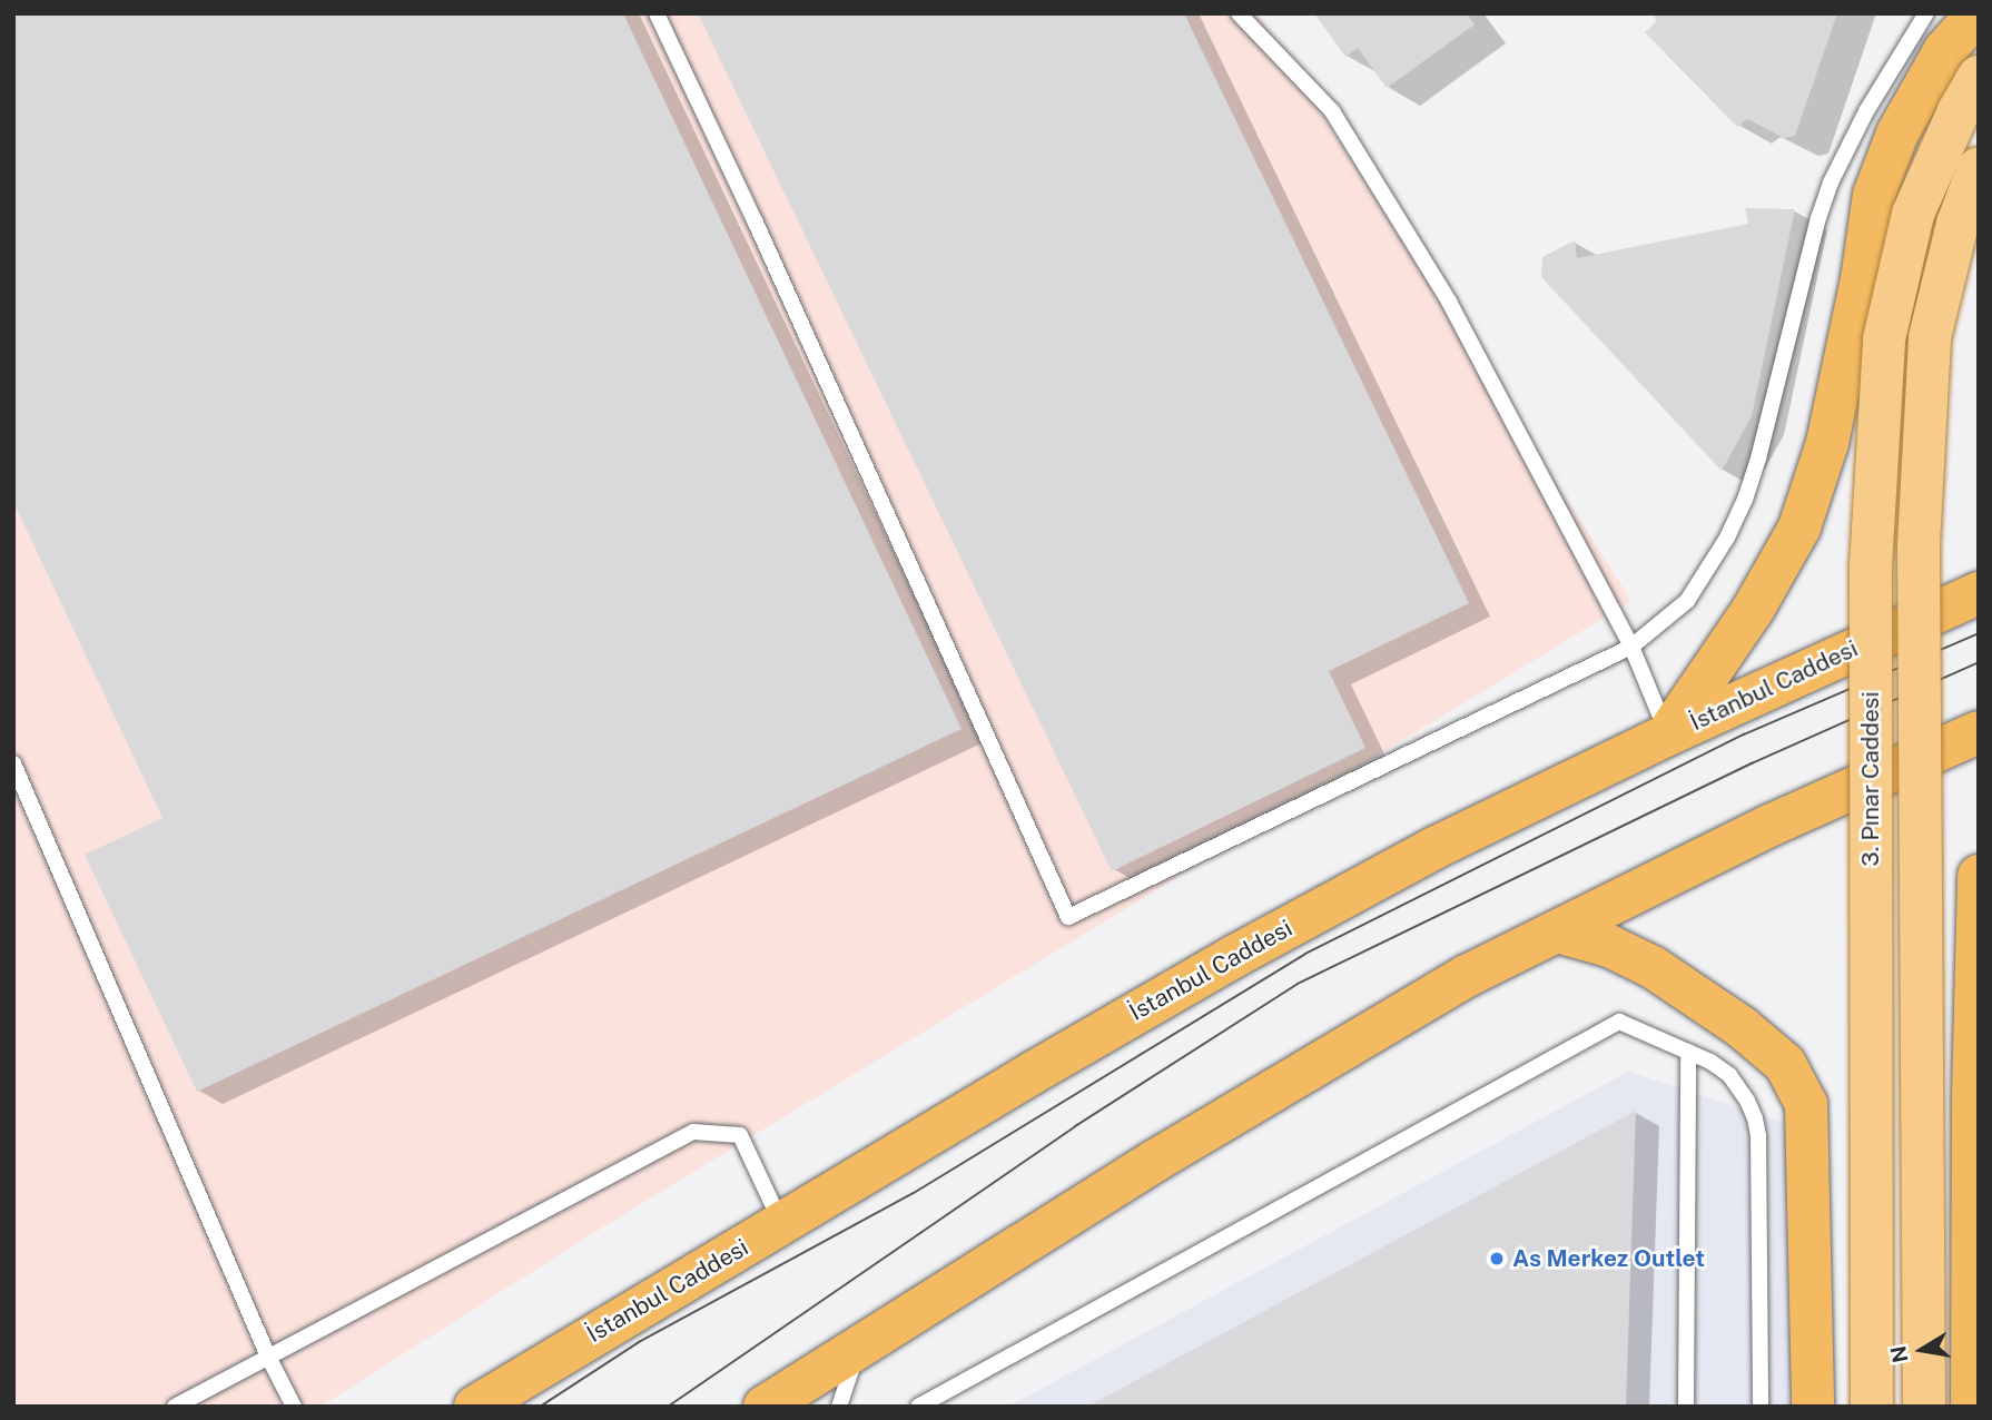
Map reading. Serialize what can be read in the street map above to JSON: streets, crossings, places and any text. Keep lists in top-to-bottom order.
{
  "streets": {
    "highway": ["İstanbul Caddesi"],
    "main road": ["3. Pınar Caddesi"]
  },
  "places": ["As Merkez Outlet"],
  "north": "left"
}
